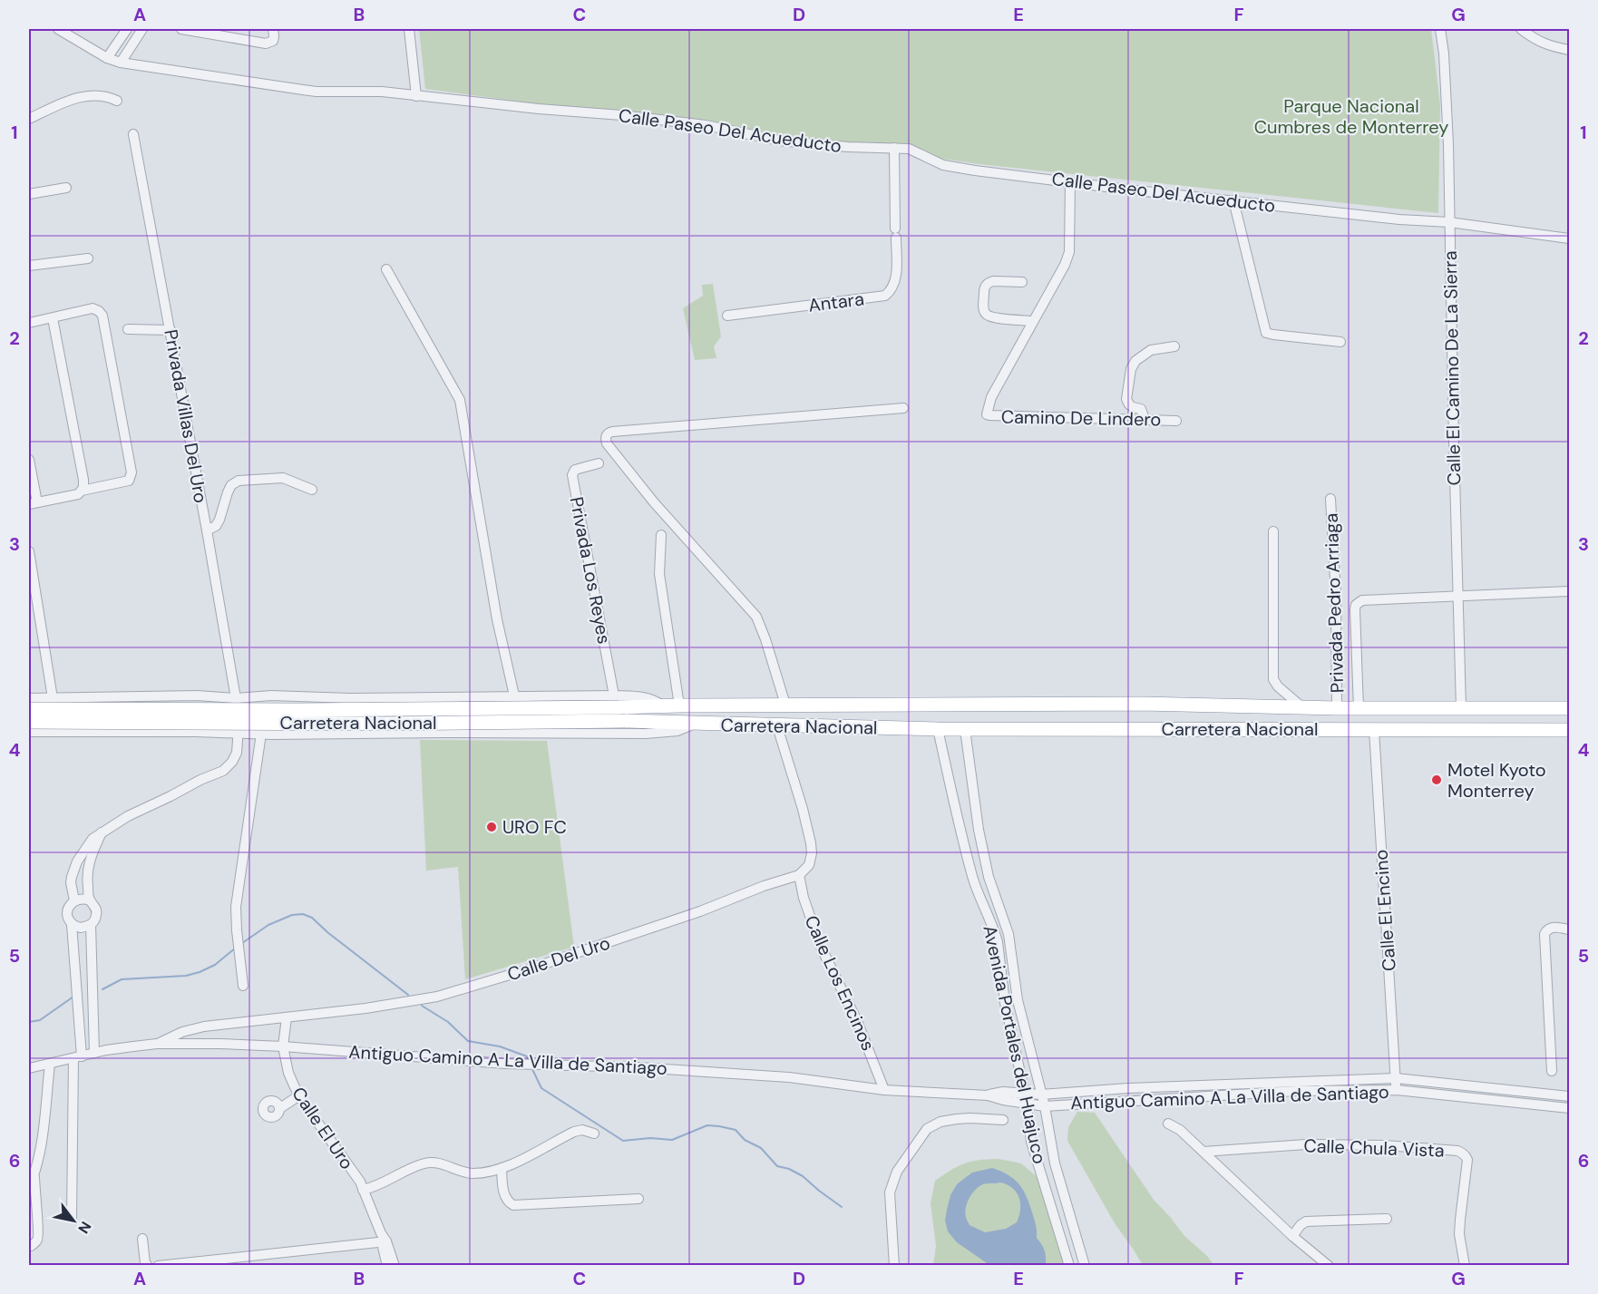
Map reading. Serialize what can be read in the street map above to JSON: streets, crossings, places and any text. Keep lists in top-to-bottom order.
{
  "streets": {
    "highway": ["Carretera Nacional"],
    "street": [
      "Calle Paseo Del Acueducto",
      "Antara",
      "Calle El Camino De La Sierra",
      "Privada Villas Del Uro",
      "Camino De Lindero",
      "Privada Los Reyes",
      "Privada Pedro Arriaga",
      "Calle El Encino",
      "Calle Del Uro",
      "Calle Los Encinos",
      "Avenida Portales del Huajuco",
      "Antiguo Camino A La Villa de Santiago",
      "Calle El Uro",
      "Calle Chula Vista"
    ]
  },
  "crossings": [
    ["Calle Paseo Del Acueducto", "Antara"],
    ["Calle Paseo Del Acueducto", "Calle El Camino De La Sierra"],
    ["Calle El Camino De La Sierra", "Carretera Nacional"],
    ["Privada Los Reyes", "Carretera Nacional"],
    ["Privada Pedro Arriaga", "Carretera Nacional"],
    ["Carretera Nacional", "Calle El Encino"],
    ["Carretera Nacional", "Avenida Portales del Huajuco"],
    ["Calle El Encino", "Antiguo Camino A La Villa de Santiago"],
    ["Calle Del Uro", "Calle Los Encinos"],
    ["Calle Del Uro", "Antiguo Camino A La Villa de Santiago"],
    ["Calle Del Uro", "Calle El Uro"],
    ["Calle Los Encinos", "Antiguo Camino A La Villa de Santiago"],
    ["Avenida Portales del Huajuco", "Antiguo Camino A La Villa de Santiago"],
    ["Antiguo Camino A La Villa de Santiago", "Calle El Uro"]
  ],
  "parks": ["Parque Nacional Cumbres de Monterrey"],
  "places": ["Motel Kyoto Monterrey", "URO FC"],
  "north": "bottom right",
  "grid": {
    "columns": [
      "A",
      "B",
      "C",
      "D",
      "E",
      "F",
      "G"
    ],
    "rows": [
      "1",
      "2",
      "3",
      "4",
      "5",
      "6"
    ]
  }
}
